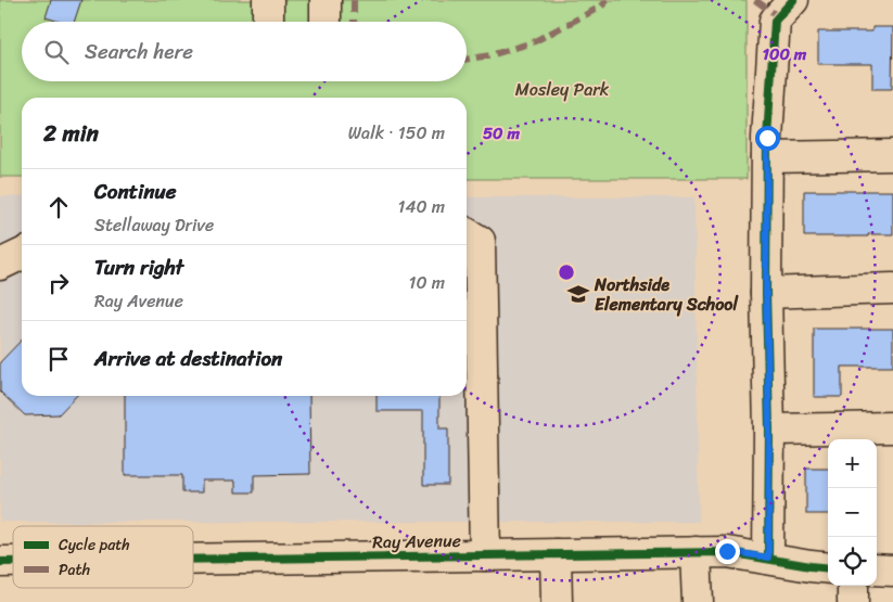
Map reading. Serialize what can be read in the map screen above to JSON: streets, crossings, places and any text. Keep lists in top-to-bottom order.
{
  "streets": {
    "street": ["Ray Avenue"]
  },
  "parks": ["Mosley Park"],
  "places": {
    "school or university": ["Northside Elementary School"]
  },
  "legend": ["Cycle path", "Path"],
  "page": {
    "search": "Search here",
    "heading": ["2 min", "Walk · 150 m"],
    "list": [
      ["Continue", "Stellaway Drive", "140 m"],
      ["Turn right", "Ray Avenue", "10 m"],
      "Arrive at destination"
    ],
    "map_buttons": ["+", "−"]
  },
  "rings": ["100 m", "50 m"]
}
